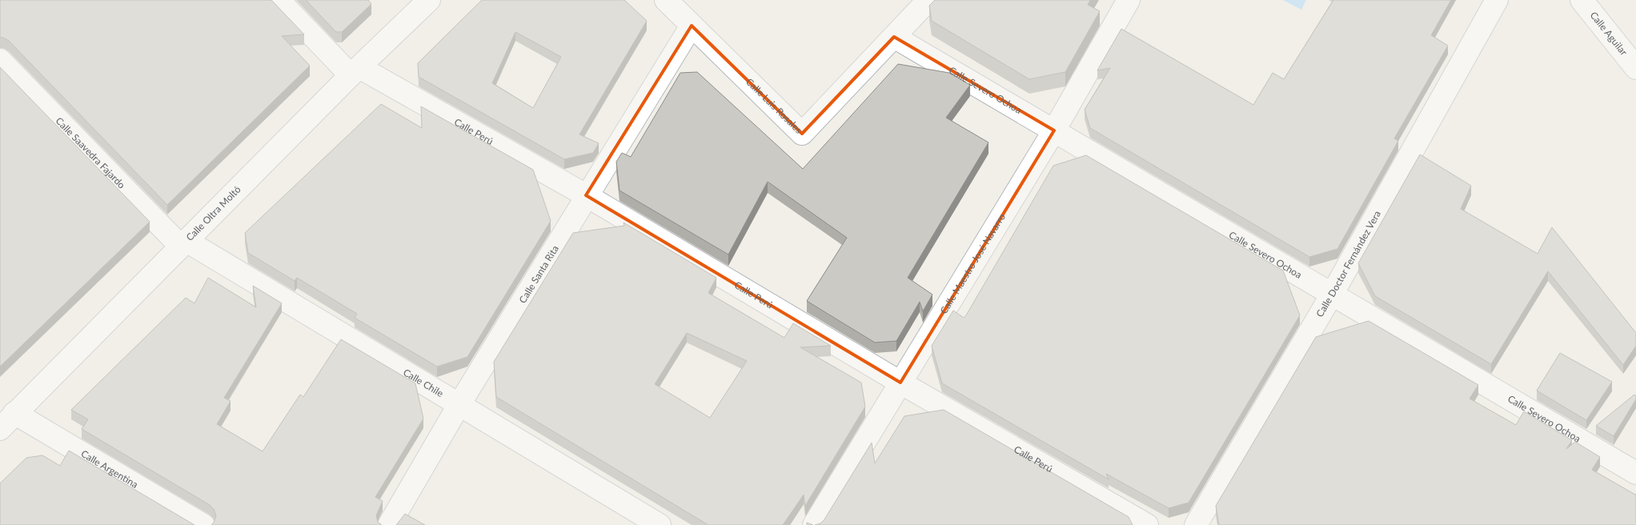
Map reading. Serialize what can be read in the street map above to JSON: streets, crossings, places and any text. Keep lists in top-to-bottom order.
{
  "streets": {
    "street": [
      "Calle Aguilar",
      "Calle Severo Ochoa",
      "Calle Luis Rosales",
      "Calle Perú",
      "Calle Saavedra Fajardo",
      "Calle Oltra Moltó",
      "Calle Maestro José Navarro",
      "Calle Doctor Fernández Vera",
      "Calle Santa Rita",
      "Calle Chile",
      "Calle Argentina"
    ]
  },
  "crossings": [
    ["Calle Severo Ochoa", "Calle Luis Rosales"],
    ["Calle Severo Ochoa", "Calle Maestro José Navarro"],
    ["Calle Severo Ochoa", "Calle Doctor Fernández Vera"],
    ["Calle Luis Rosales", "Calle Santa Rita"],
    ["Calle Perú", "Calle Oltra Moltó"],
    ["Calle Perú", "Calle Maestro José Navarro"],
    ["Calle Perú", "Calle Santa Rita"],
    ["Calle Saavedra Fajardo", "Calle Oltra Moltó"],
    ["Calle Saavedra Fajardo", "Calle Chile"],
    ["Calle Oltra Moltó", "Calle Chile"],
    ["Calle Oltra Moltó", "Calle Argentina"],
    ["Calle Santa Rita", "Calle Chile"]
  ]
}
